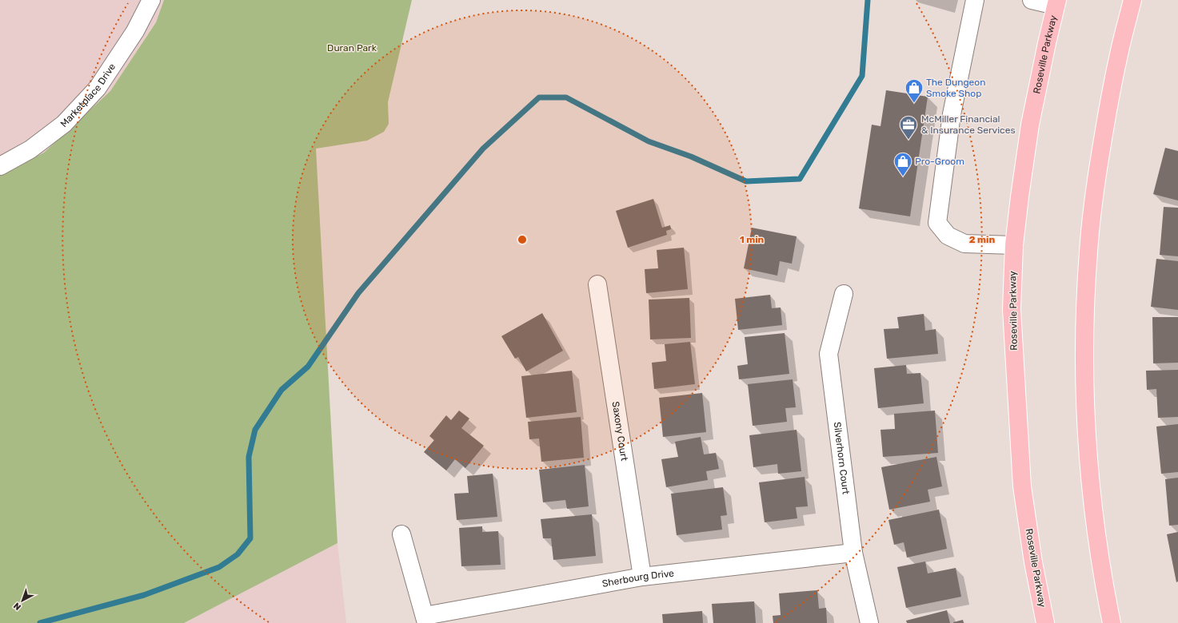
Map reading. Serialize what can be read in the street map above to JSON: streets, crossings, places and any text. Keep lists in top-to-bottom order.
{
  "streets": {
    "main road": ["Roseville Parkway"],
    "street": [
      "Marketplace Drive",
      "Saxony Court",
      "Silverhorn Court",
      "Sherbourg Drive"
    ]
  },
  "crossings": [
    ["Saxony Court", "Sherbourg Drive"],
    ["Silverhorn Court", "Sherbourg Drive"]
  ],
  "parks": ["Duran Park"],
  "places": {
    "shop": ["The Dungeon Smoke Shop", "Pro-Groom"],
    "office": ["McMiller Financial & Insurance Services"]
  },
  "north": "bottom left",
  "rings": ["1 min", "2 min"]
}
